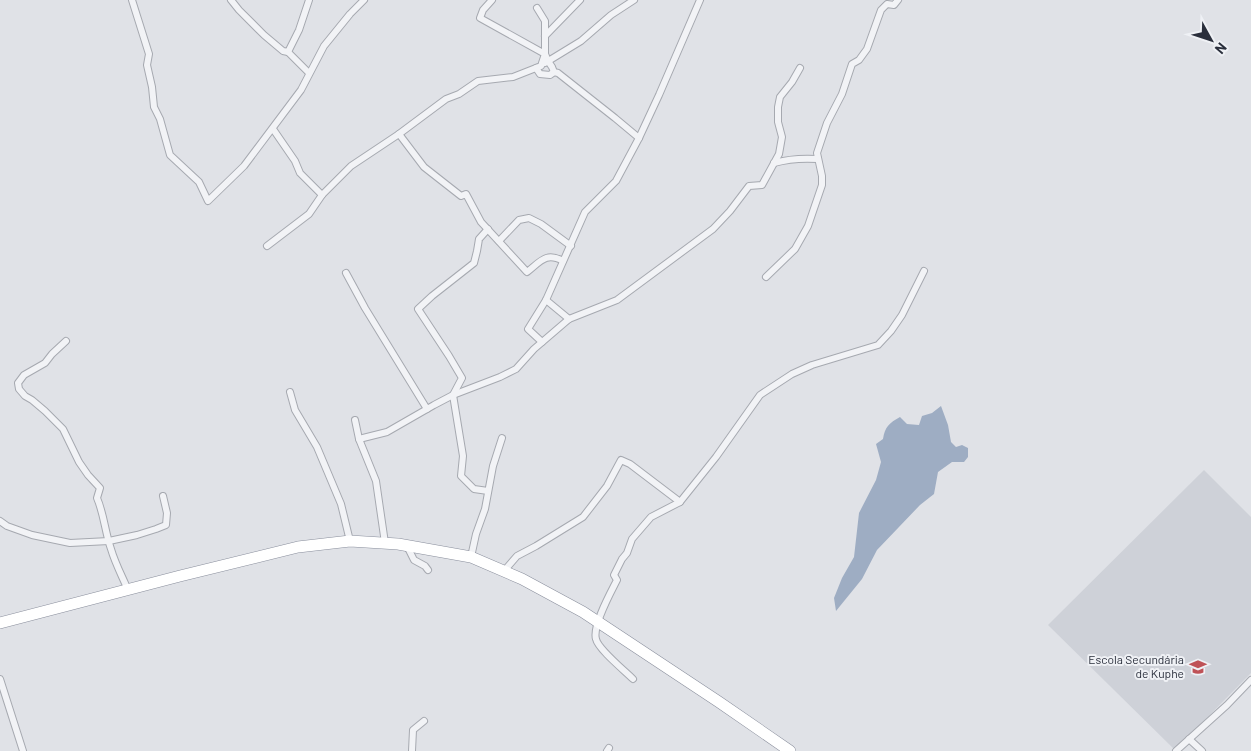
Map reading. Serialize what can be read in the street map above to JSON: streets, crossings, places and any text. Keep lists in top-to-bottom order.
{
  "places": {
    "school or university": ["Escola Secundária de Kuphe"]
  },
  "north": "bottom right"
}
